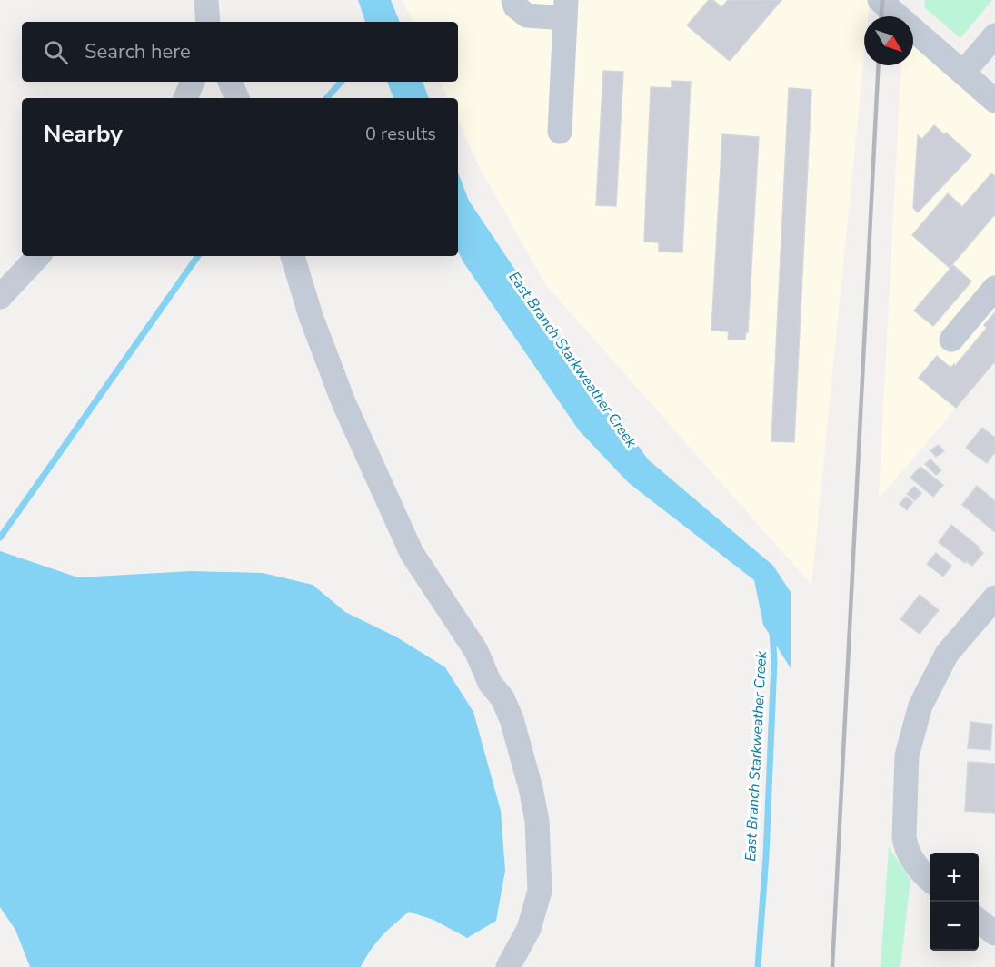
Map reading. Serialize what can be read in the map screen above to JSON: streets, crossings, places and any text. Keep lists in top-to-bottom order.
{
  "water": ["East Branch Starkweather Creek"],
  "north": "bottom right",
  "page": {
    "search": "Search here",
    "heading": ["Nearby", "0 results"],
    "map_buttons": ["+", "−"]
  }
}
